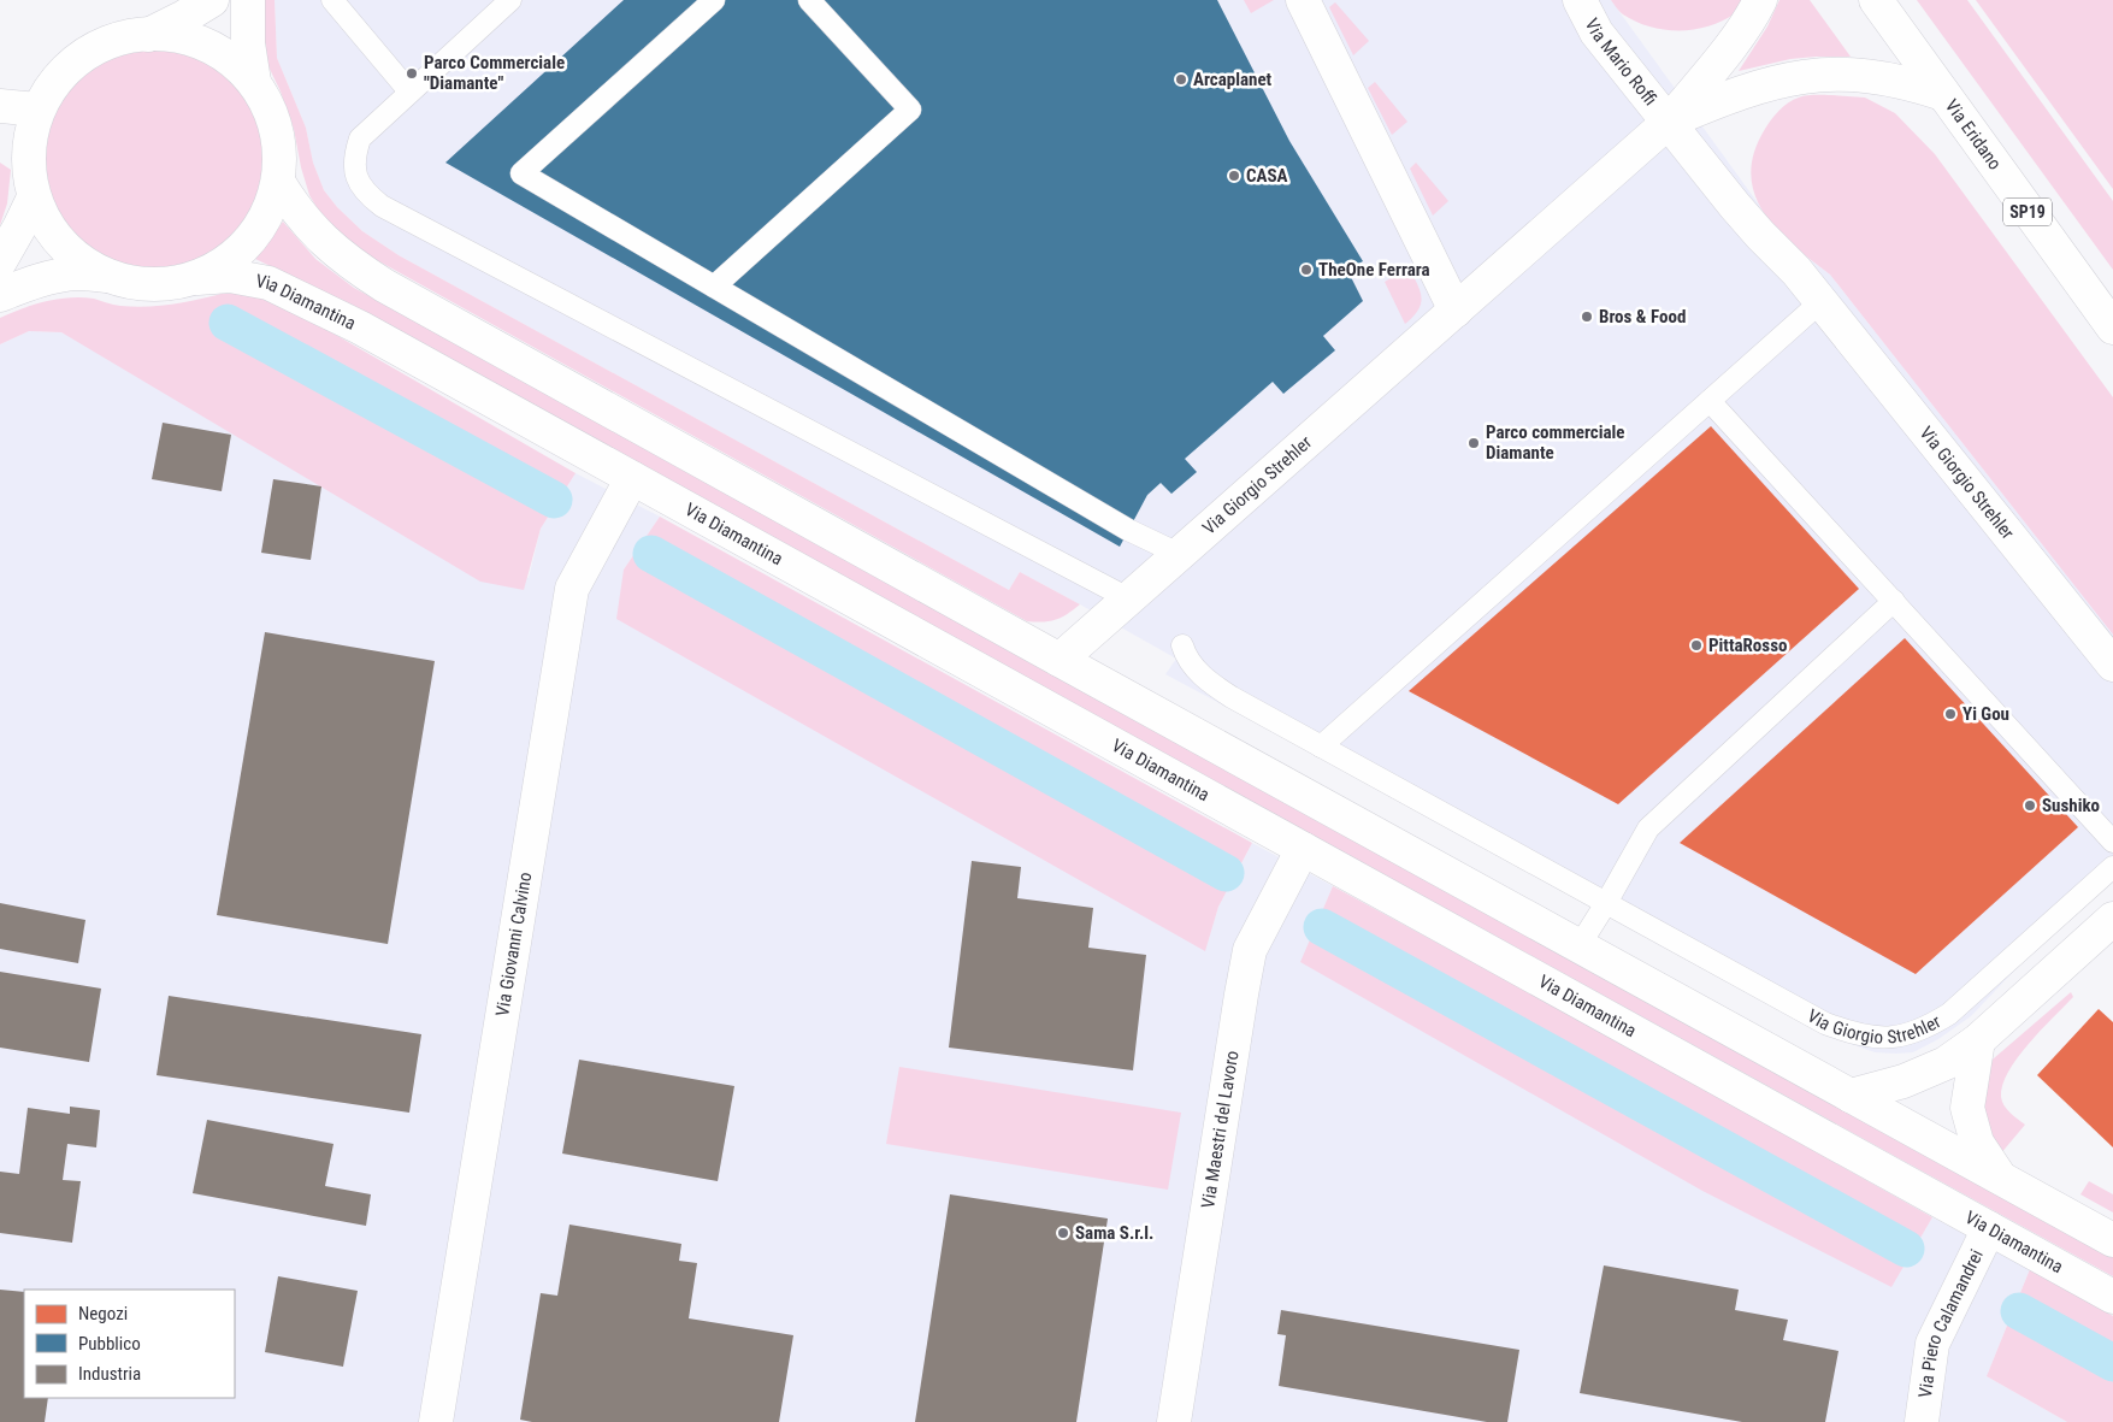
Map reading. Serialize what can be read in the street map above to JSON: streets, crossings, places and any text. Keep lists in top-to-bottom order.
{
  "streets": {
    "street": [
      "Via Mario Roffi",
      "Via Eridano",
      "SP19",
      "Via Diamantina",
      "Via Giorgio Strehler",
      "Via Giovanni Calvino",
      "Via Maestri del Lavoro",
      "Via Piero Calamandrei"
    ]
  },
  "crossings": [
    ["Via Mario Roffi", "Via Giorgio Strehler"],
    ["Via Eridano", "Via Giorgio Strehler"],
    ["Via Diamantina", "Via Giovanni Calvino"],
    ["Via Diamantina", "Via Maestri del Lavoro"],
    ["Via Diamantina", "Via Piero Calamandrei"]
  ],
  "places": [
    "Parco Commerciale \"Diamante\"",
    "Arcaplanet",
    "CASA",
    "TheOne Ferrara",
    "Bros & Food",
    "Parco commerciale Diamante",
    "PittaRosso",
    "Yi Gou",
    "Sushiko",
    "Sama S.r.l."
  ],
  "legend": ["Negozi", "Pubblico", "Industria"]
}
